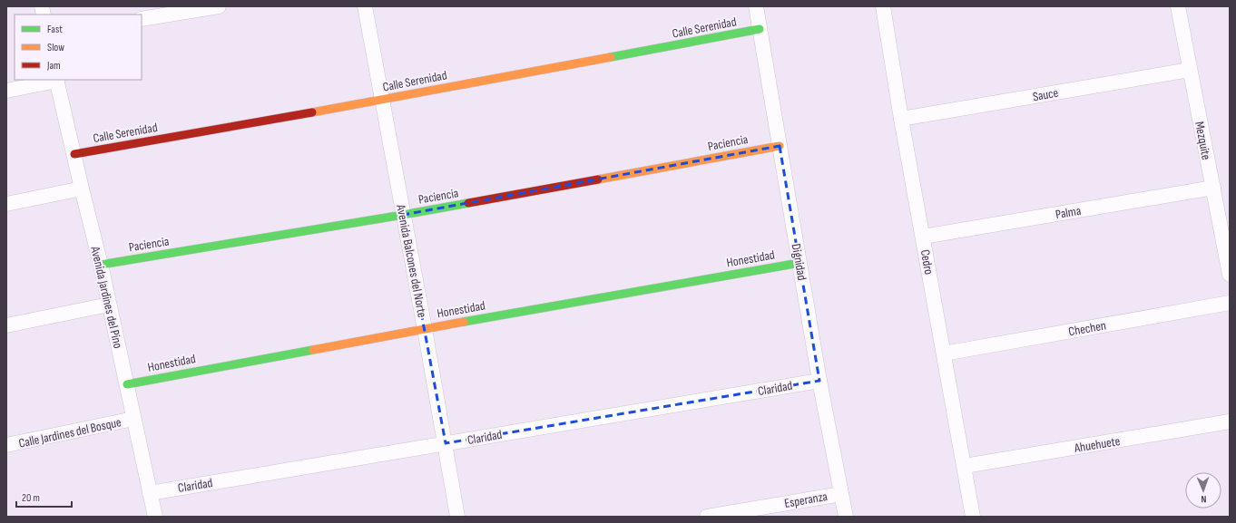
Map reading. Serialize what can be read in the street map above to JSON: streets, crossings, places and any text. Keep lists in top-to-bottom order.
{
  "streets": {
    "street": [
      "Calle Serenidad",
      "Sauce",
      "Mezquite",
      "Paciencia",
      "Palma",
      "Honestidad",
      "Avenida Balcones del Norte",
      "Dignidad",
      "Cedro",
      "Avenida Jardines del Pino",
      "Chechen",
      "Claridad",
      "Calle Jardines del Bosque",
      "Ahuehuete",
      "Esperanza"
    ]
  },
  "crossings": [
    ["Calle Serenidad", "Avenida Balcones del Norte"],
    ["Calle Serenidad", "Dignidad"],
    ["Calle Serenidad", "Avenida Jardines del Pino"],
    ["Sauce", "Mezquite"],
    ["Sauce", "Cedro"],
    ["Mezquite", "Palma"],
    ["Paciencia", "Avenida Balcones del Norte"],
    ["Paciencia", "Dignidad"],
    ["Paciencia", "Avenida Jardines del Pino"],
    ["Palma", "Cedro"],
    ["Honestidad", "Avenida Balcones del Norte"],
    ["Honestidad", "Dignidad"],
    ["Honestidad", "Avenida Jardines del Pino"],
    ["Avenida Balcones del Norte", "Claridad"],
    ["Dignidad", "Claridad"],
    ["Dignidad", "Esperanza"],
    ["Cedro", "Chechen"],
    ["Cedro", "Ahuehuete"],
    ["Avenida Jardines del Pino", "Claridad"],
    ["Avenida Jardines del Pino", "Calle Jardines del Bosque"]
  ],
  "legend": ["Fast", "Slow", "Jam"],
  "scale_bar": "20 m",
  "north": "bottom"
}
